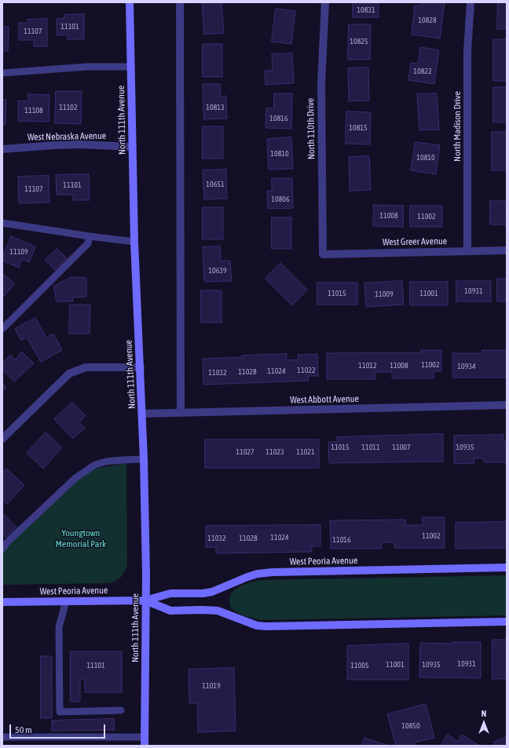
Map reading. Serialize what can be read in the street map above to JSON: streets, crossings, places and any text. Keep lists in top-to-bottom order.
{
  "streets": {
    "street": [
      "North 111th Avenue",
      "North Madison Drive",
      "North 110th Drive",
      "West Nebraska Avenue",
      "West Greer Avenue",
      "West Abbott Avenue",
      "West Peoria Avenue"
    ]
  },
  "crossings": [
    ["North 111th Avenue", "West Nebraska Avenue"],
    ["North 111th Avenue", "West Abbott Avenue"],
    ["North 111th Avenue", "West Peoria Avenue"],
    ["North Madison Drive", "West Greer Avenue"],
    ["North 110th Drive", "West Greer Avenue"]
  ],
  "parks": ["Youngtown Memorial Park"],
  "house_numbers": [
    "10831",
    "10828",
    "11101",
    "11107",
    "10825",
    "10822",
    "11102",
    "10813",
    "11108",
    "10816",
    "10815",
    "10810",
    "10810",
    "10651",
    "11101",
    "11107",
    "10806",
    "11008",
    "11002",
    "11109",
    "10639",
    "10931",
    "11015",
    "11001",
    "11009",
    "11002",
    "11012",
    "11008",
    "10934",
    "11022",
    "11024",
    "11028",
    "11032",
    "11015",
    "11011",
    "11007",
    "10935",
    "11027",
    "11023",
    "11021",
    "11002",
    "11024",
    "11032",
    "11028",
    "11016",
    "10931",
    "11001",
    "10935",
    "11101",
    "11005",
    "11019",
    "10850"
  ],
  "scale_bar": "50 m",
  "north": "top"
}
